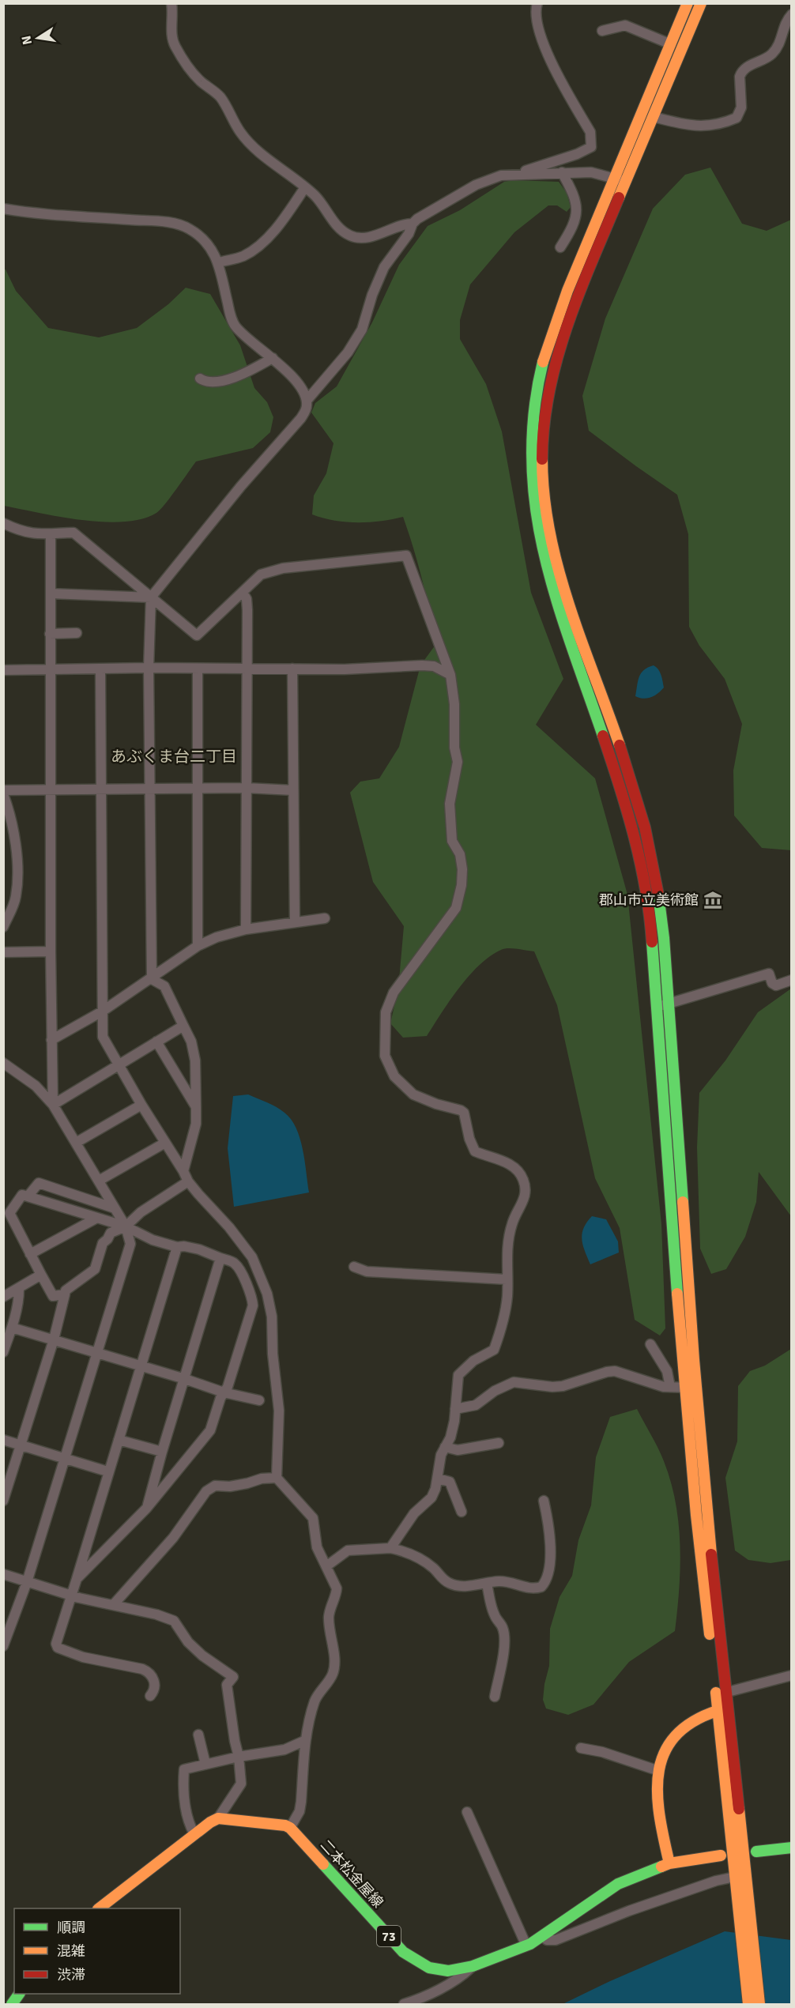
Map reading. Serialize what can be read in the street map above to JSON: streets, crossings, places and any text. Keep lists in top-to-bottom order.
{
  "streets": {
    "street": ["二本松金屋線", "73"]
  },
  "districts": ["あぶくま台二丁目"],
  "places": {
    "museum": ["郡山市立美術館"]
  },
  "legend": ["順調", "混雑", "渋滞"],
  "north": "left"
}
